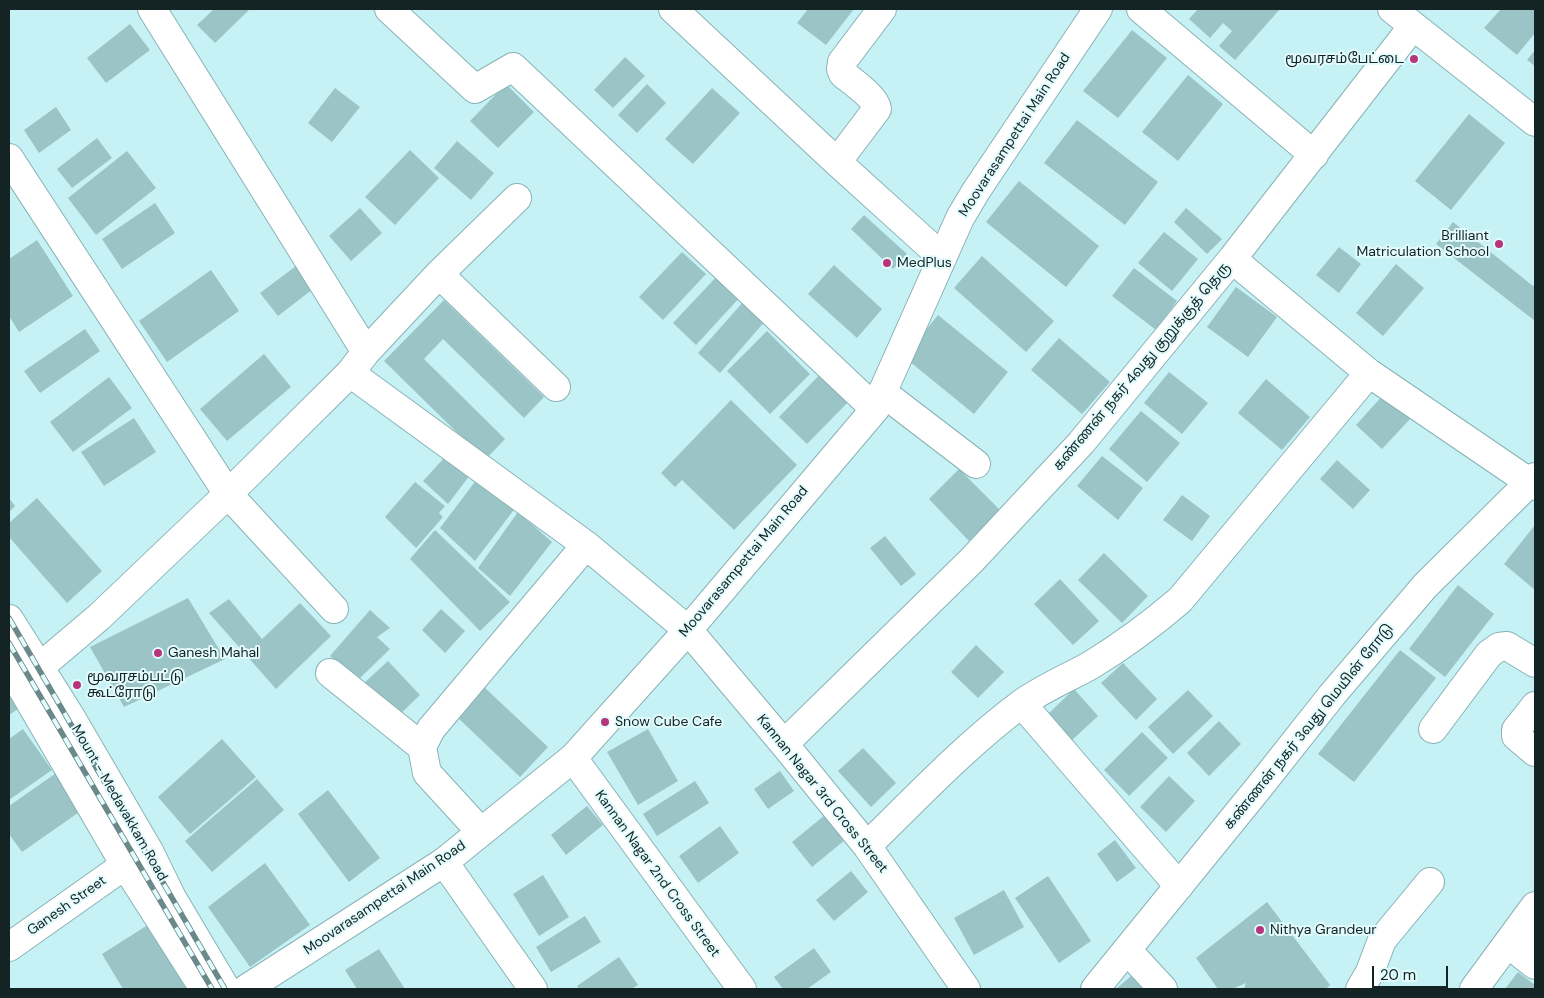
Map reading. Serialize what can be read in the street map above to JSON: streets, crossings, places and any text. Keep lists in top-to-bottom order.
{
  "streets": {
    "street": [
      "Moovarasampettai Main Road",
      "கண்ணன் நகர் 4வது குறுக்குத் தெரு",
      "கண்ணன் நகர் 3வது மெயின் ரோடு",
      "Kannan Nagar 3rd Cross Street",
      "Mount - Medavakkam Road",
      "Kannan Nagar 2nd Cross Street",
      "Ganesh Street"
    ]
  },
  "crossings": [
    ["Moovarasampettai Main Road", "Kannan Nagar 3rd Cross Street"],
    ["Moovarasampettai Main Road", "Kannan Nagar 2nd Cross Street"],
    ["கண்ணன் நகர் 4வது குறுக்குத் தெரு", "கண்ணன் நகர் 3வது மெயின் ரோடு"],
    ["கண்ணன் நகர் 4வது குறுக்குத் தெரு", "Kannan Nagar 3rd Cross Street"],
    ["Mount - Medavakkam Road", "Ganesh Street"]
  ],
  "places": [
    "மூவரசம்பேட்டை",
    "Brilliant Matriculation School",
    "MedPlus",
    "Ganesh Mahal",
    "மூவரசம்பட்டு கூட்ரோடு",
    "Snow Cube Cafe",
    "Nithya Grandeur"
  ],
  "scale_bar": "20 m"
}
